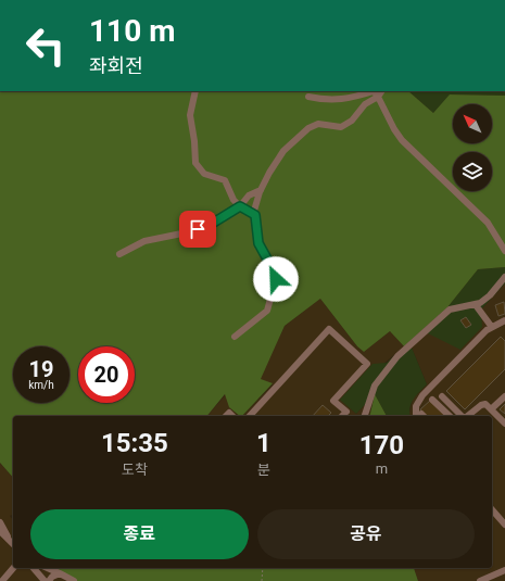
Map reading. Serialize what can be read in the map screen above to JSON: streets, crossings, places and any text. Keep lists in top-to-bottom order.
{
  "north": "top left",
  "page": {
    "turn": ["110 m", "좌회전"],
    "speed": "19 km/h",
    "limit": "20",
    "eta": [
      "15:35",
      "도착",
      "1",
      "분",
      "170",
      "m"
    ],
    "buttons": ["종료", "공유"]
  }
}
